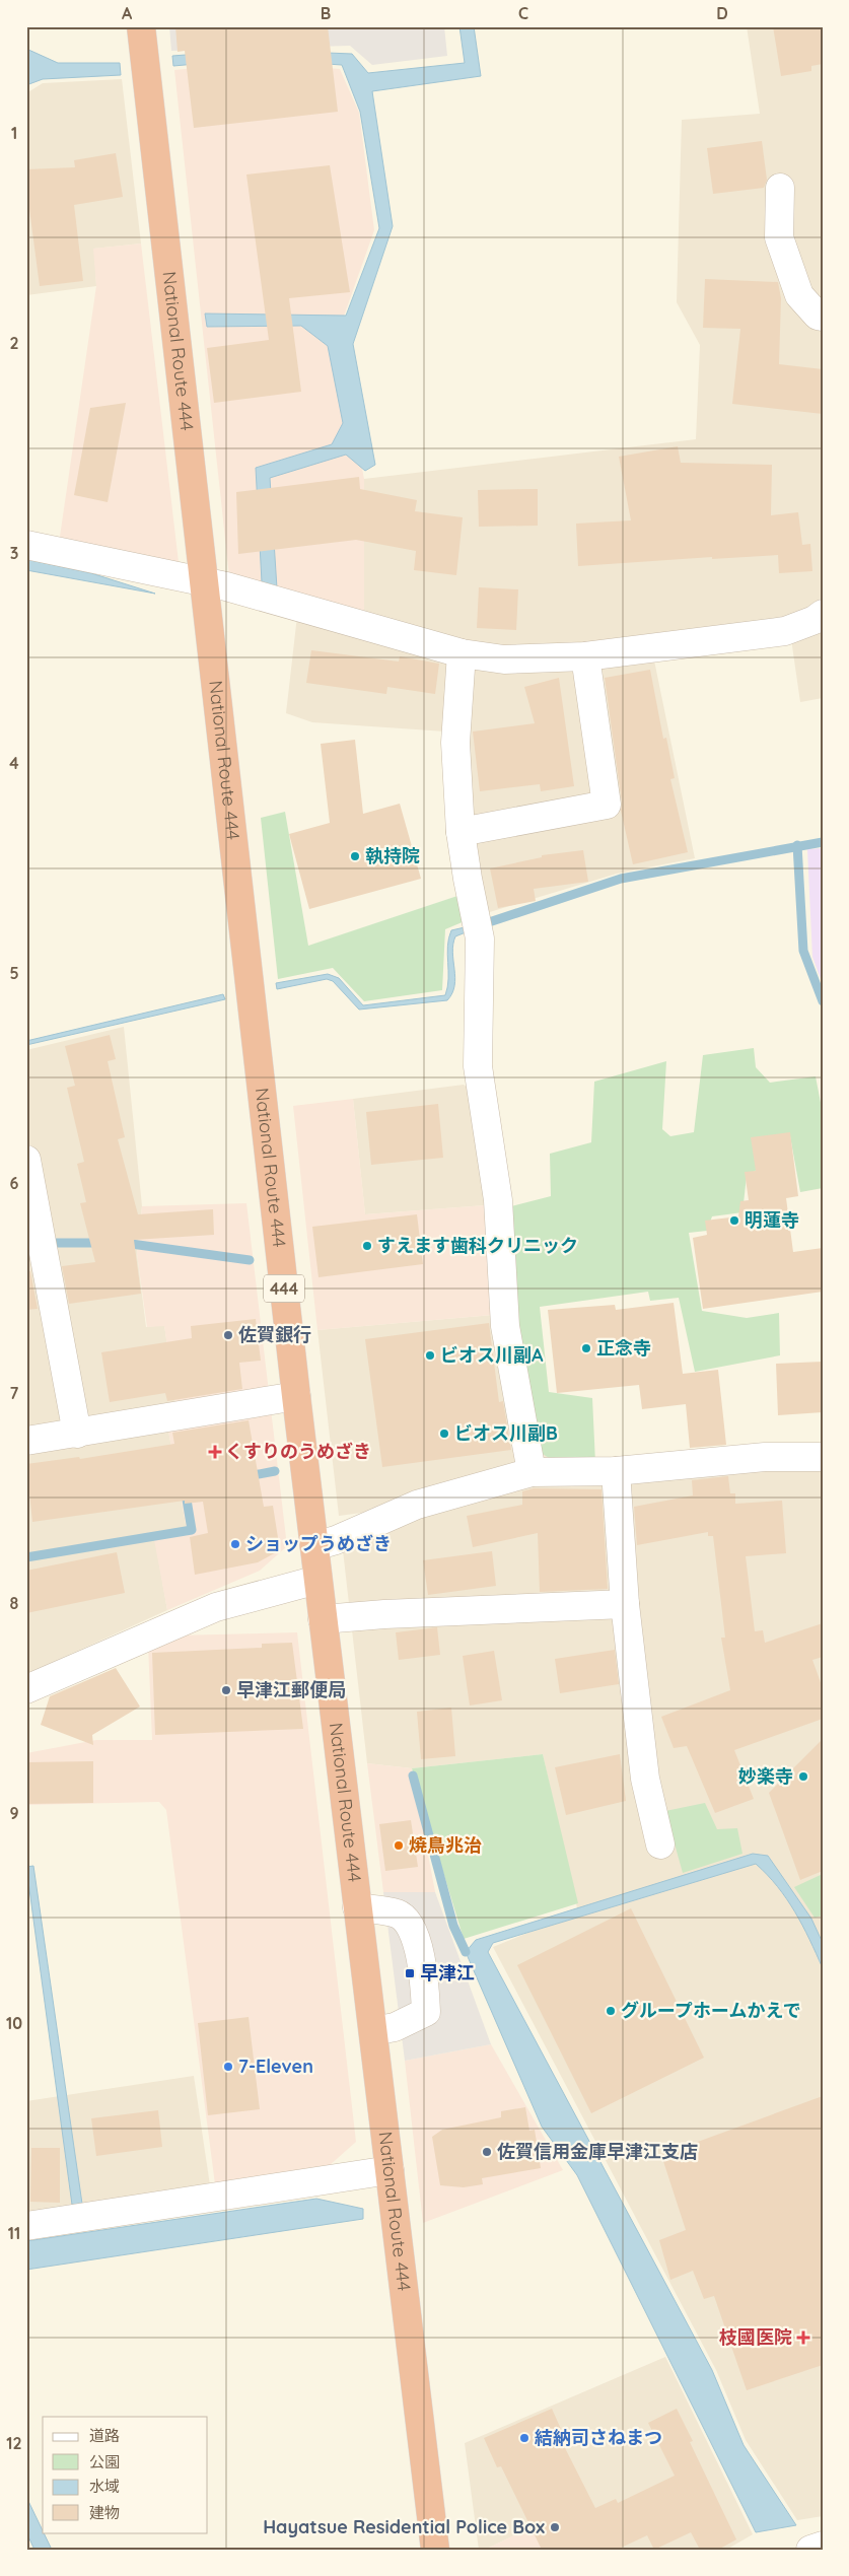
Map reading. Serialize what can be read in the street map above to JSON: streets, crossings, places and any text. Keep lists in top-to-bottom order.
{
  "streets": {
    "highway": ["National Route 444", "444"]
  },
  "places": {
    "other": [
      "執持院",
      "明蓮寺",
      "すえます歯科クリニック",
      "佐賀銀行",
      "正念寺",
      "ビオス川副A",
      "ビオス川副B",
      "ショップうめざき",
      "早津江郵便局",
      "妙楽寺",
      "焼鳥兆治",
      "グループホームかえで",
      "7-Eleven",
      "佐賀信用金庫早津江支店",
      "結納司さねまつ",
      "Hayatsue Residential Police Box"
    ],
    "health": ["くすりのうめざき", "枝國医院"],
    "transit": ["早津江"]
  },
  "legend": [
    "道路",
    "公園",
    "水域",
    "建物"
  ],
  "grid": {
    "columns": [
      "A",
      "B",
      "C",
      "D"
    ],
    "rows": [
      "1",
      "2",
      "3",
      "4",
      "5",
      "6",
      "7",
      "8",
      "9",
      "10",
      "11",
      "12"
    ]
  }
}
